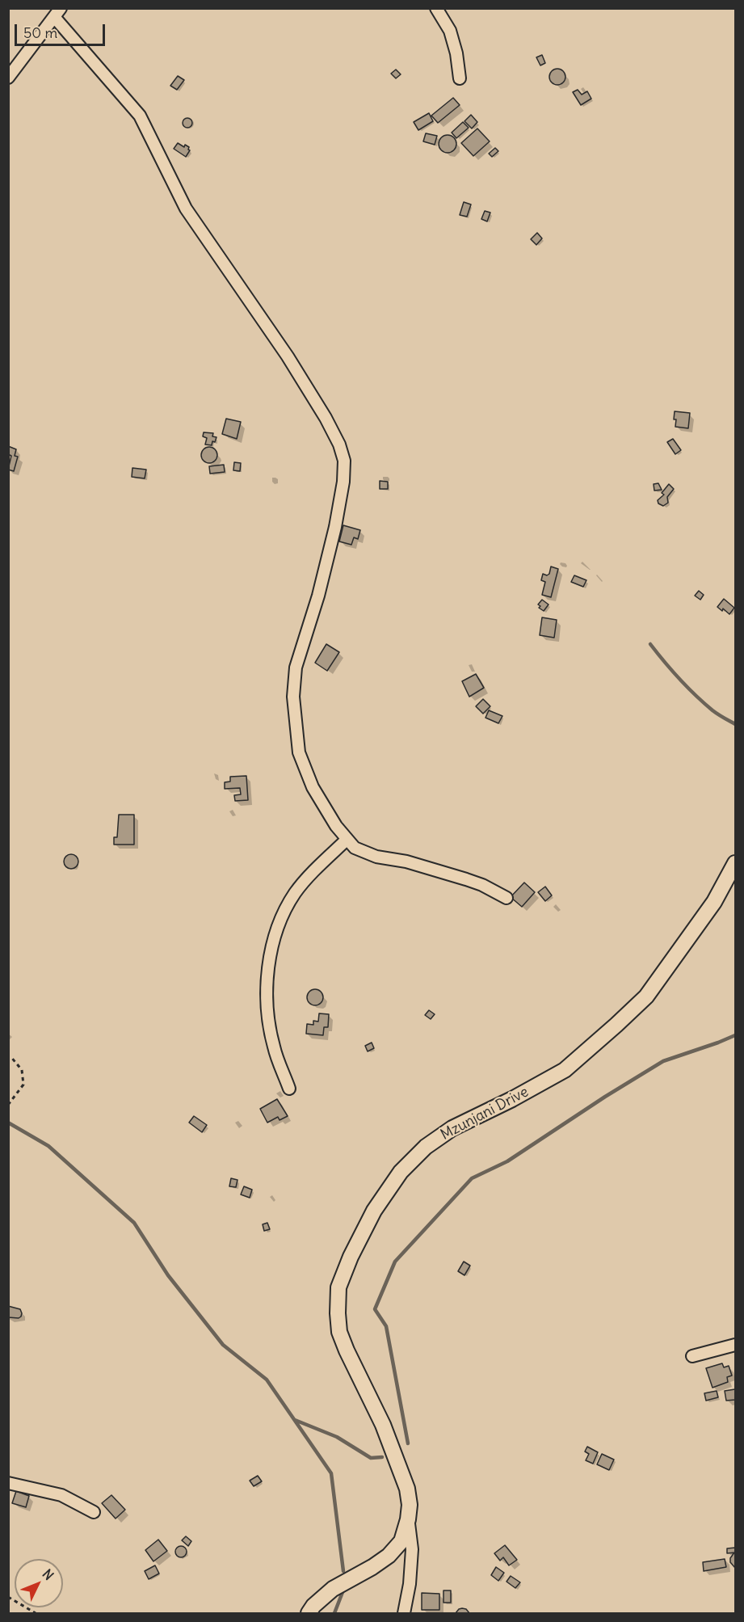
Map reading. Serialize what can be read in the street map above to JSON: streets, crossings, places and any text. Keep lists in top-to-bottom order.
{
  "streets": {
    "main road": ["Mzunjani Drive"]
  },
  "scale_bar": "50 m",
  "north": "top right"
}
